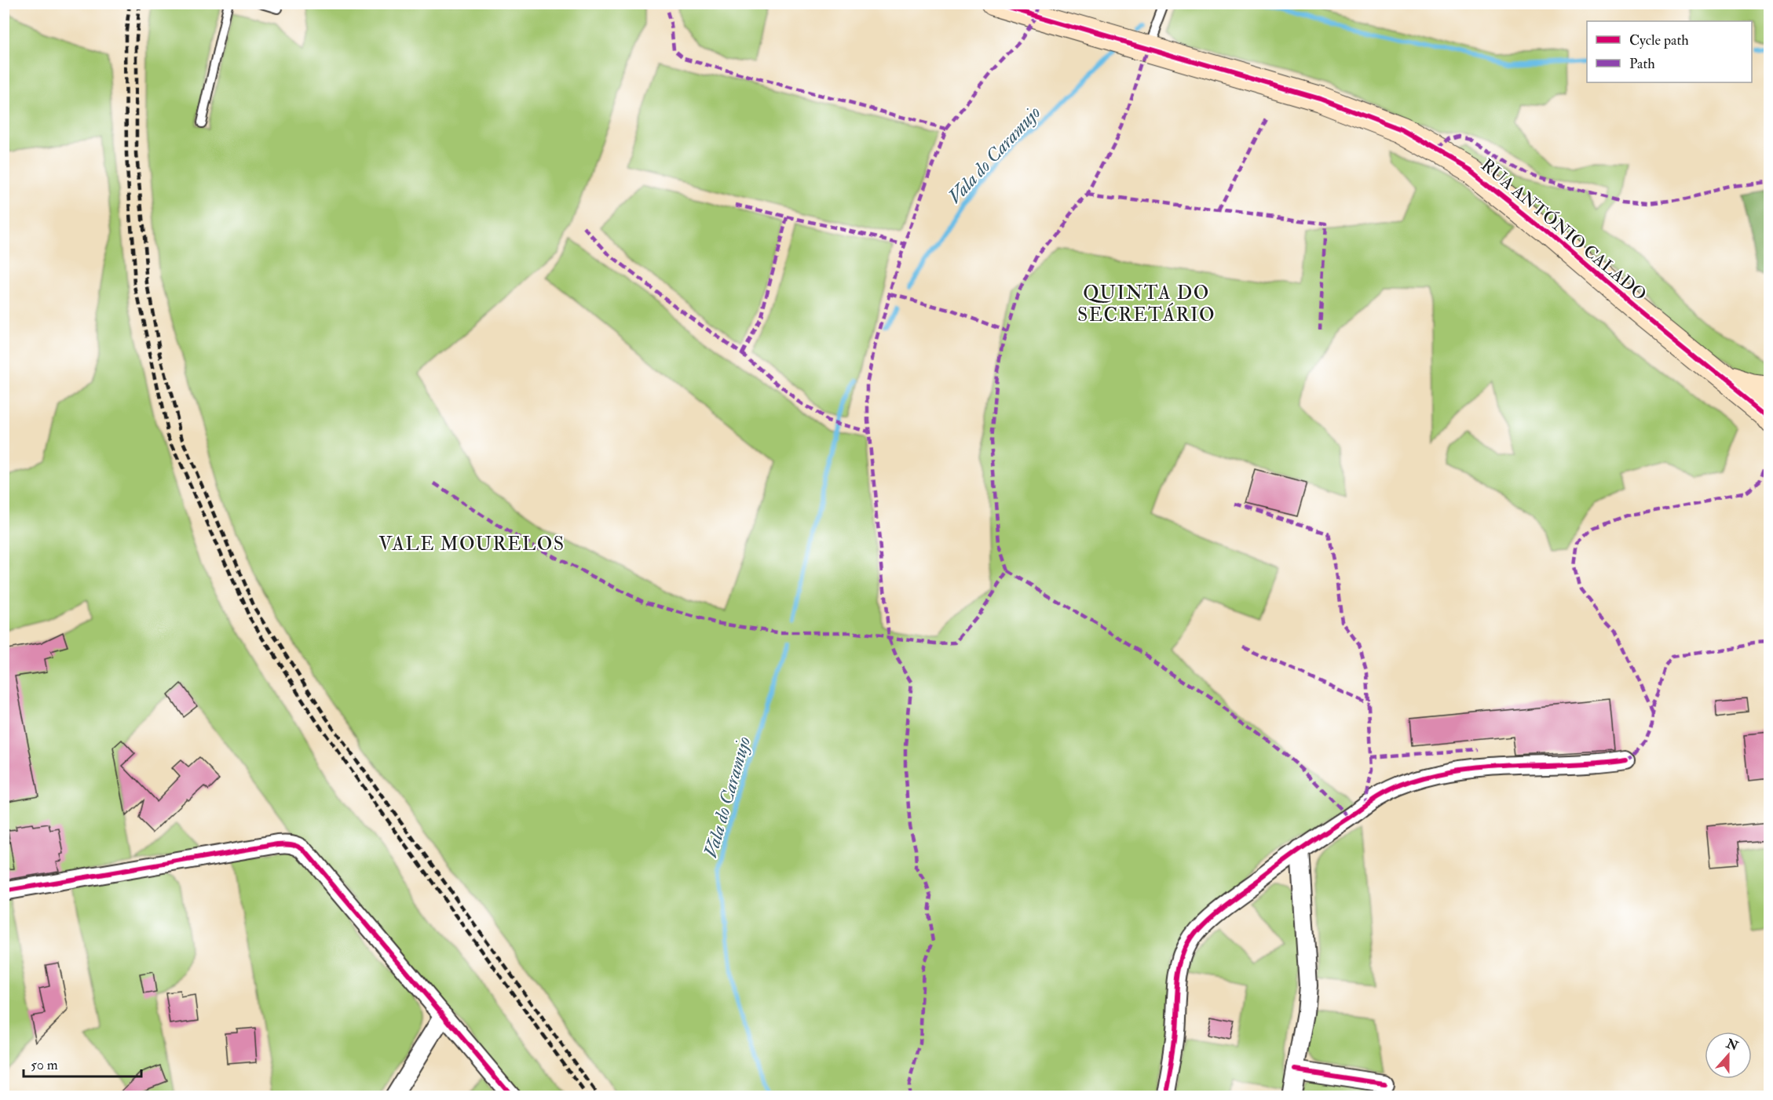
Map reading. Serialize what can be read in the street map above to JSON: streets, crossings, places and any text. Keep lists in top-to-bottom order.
{
  "streets": {
    "street": ["RUA ANTÓNIO CALADO"]
  },
  "districts": ["QUINTA DO SECRETÁRIO", "VALE MOURELOS"],
  "water": ["Vala do Caramujo"],
  "legend": ["Cycle path", "Path"],
  "scale_bar": "50 m",
  "north": "top"
}
